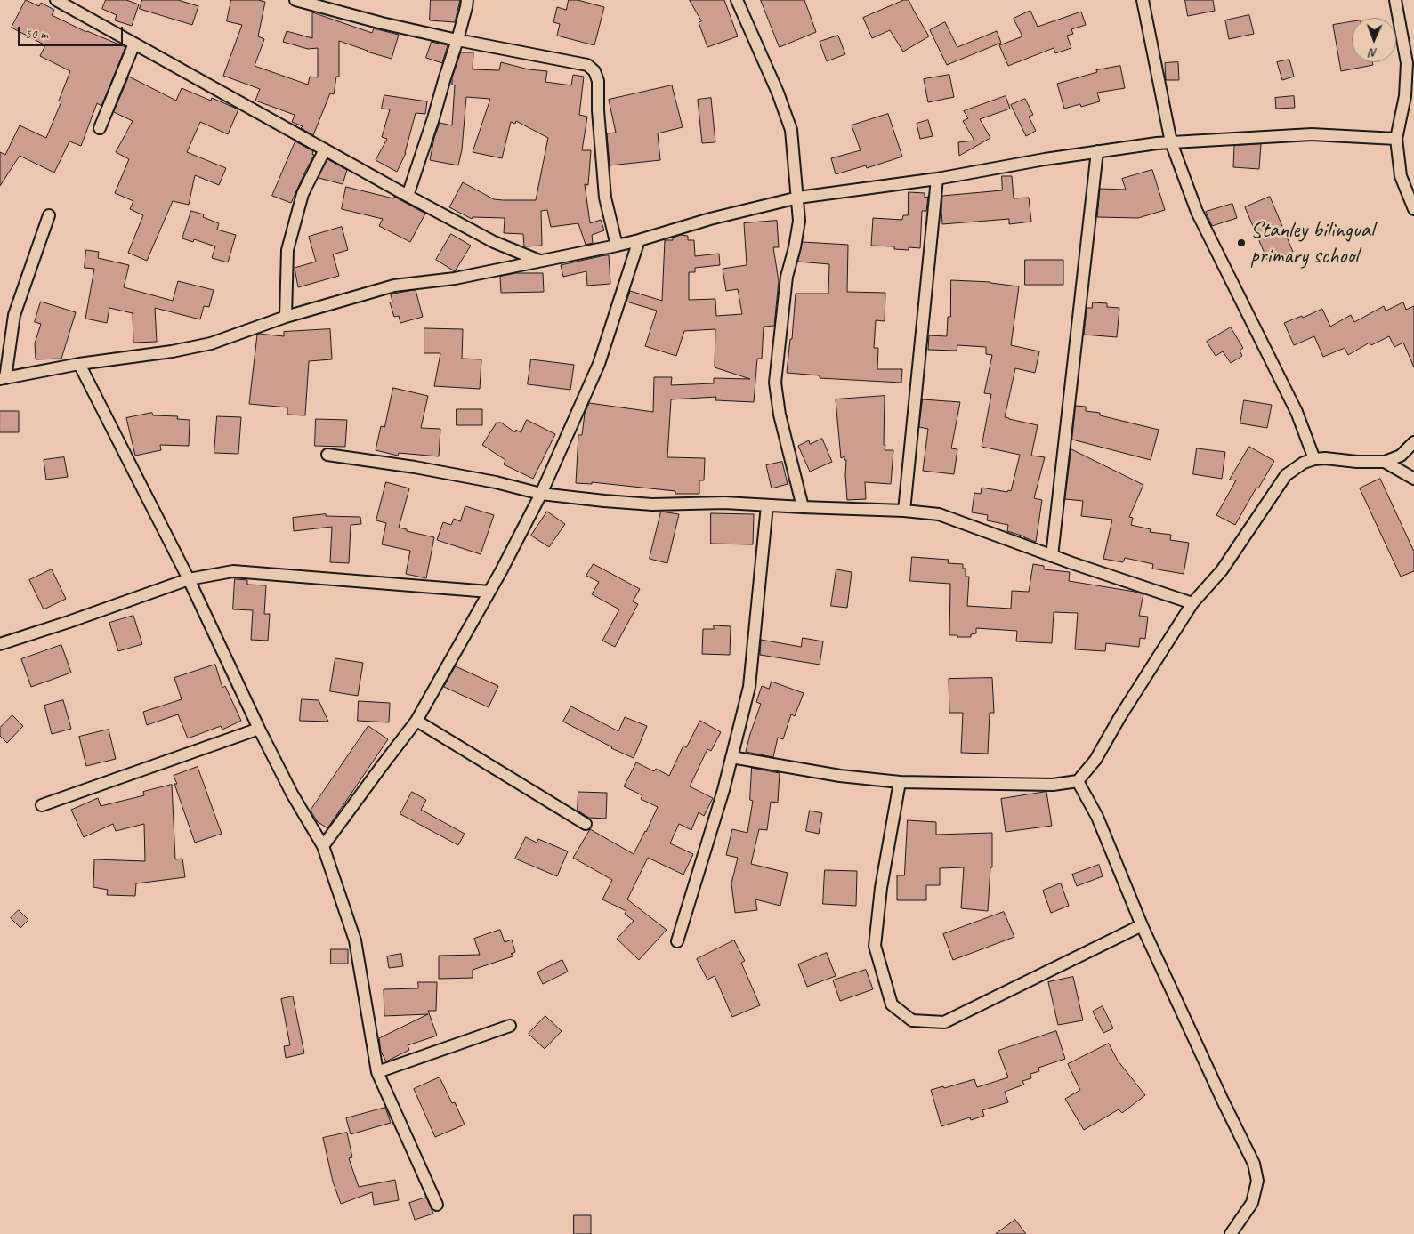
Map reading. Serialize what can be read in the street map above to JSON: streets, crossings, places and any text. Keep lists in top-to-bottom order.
{
  "places": ["Stanley bilingual primary school"],
  "scale_bar": "50 m",
  "north": "bottom"
}
